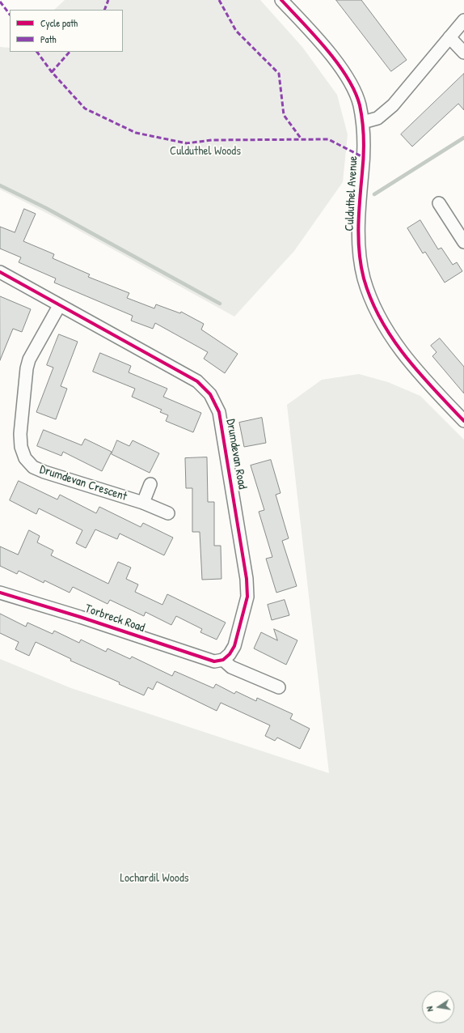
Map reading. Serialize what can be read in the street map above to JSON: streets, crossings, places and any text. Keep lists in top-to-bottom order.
{
  "streets": {
    "street": [
      "Culduthel Avenue",
      "Drumdevan Road",
      "Drumdevan Crescent",
      "Torbreck Road"
    ]
  },
  "crossings": [
    ["Drumdevan Road", "Drumdevan Crescent"],
    ["Drumdevan Road", "Torbreck Road"]
  ],
  "parks": ["Culduthel Woods", "Lochardil Woods"],
  "legend": ["Cycle path", "Path"],
  "north": "left"
}
